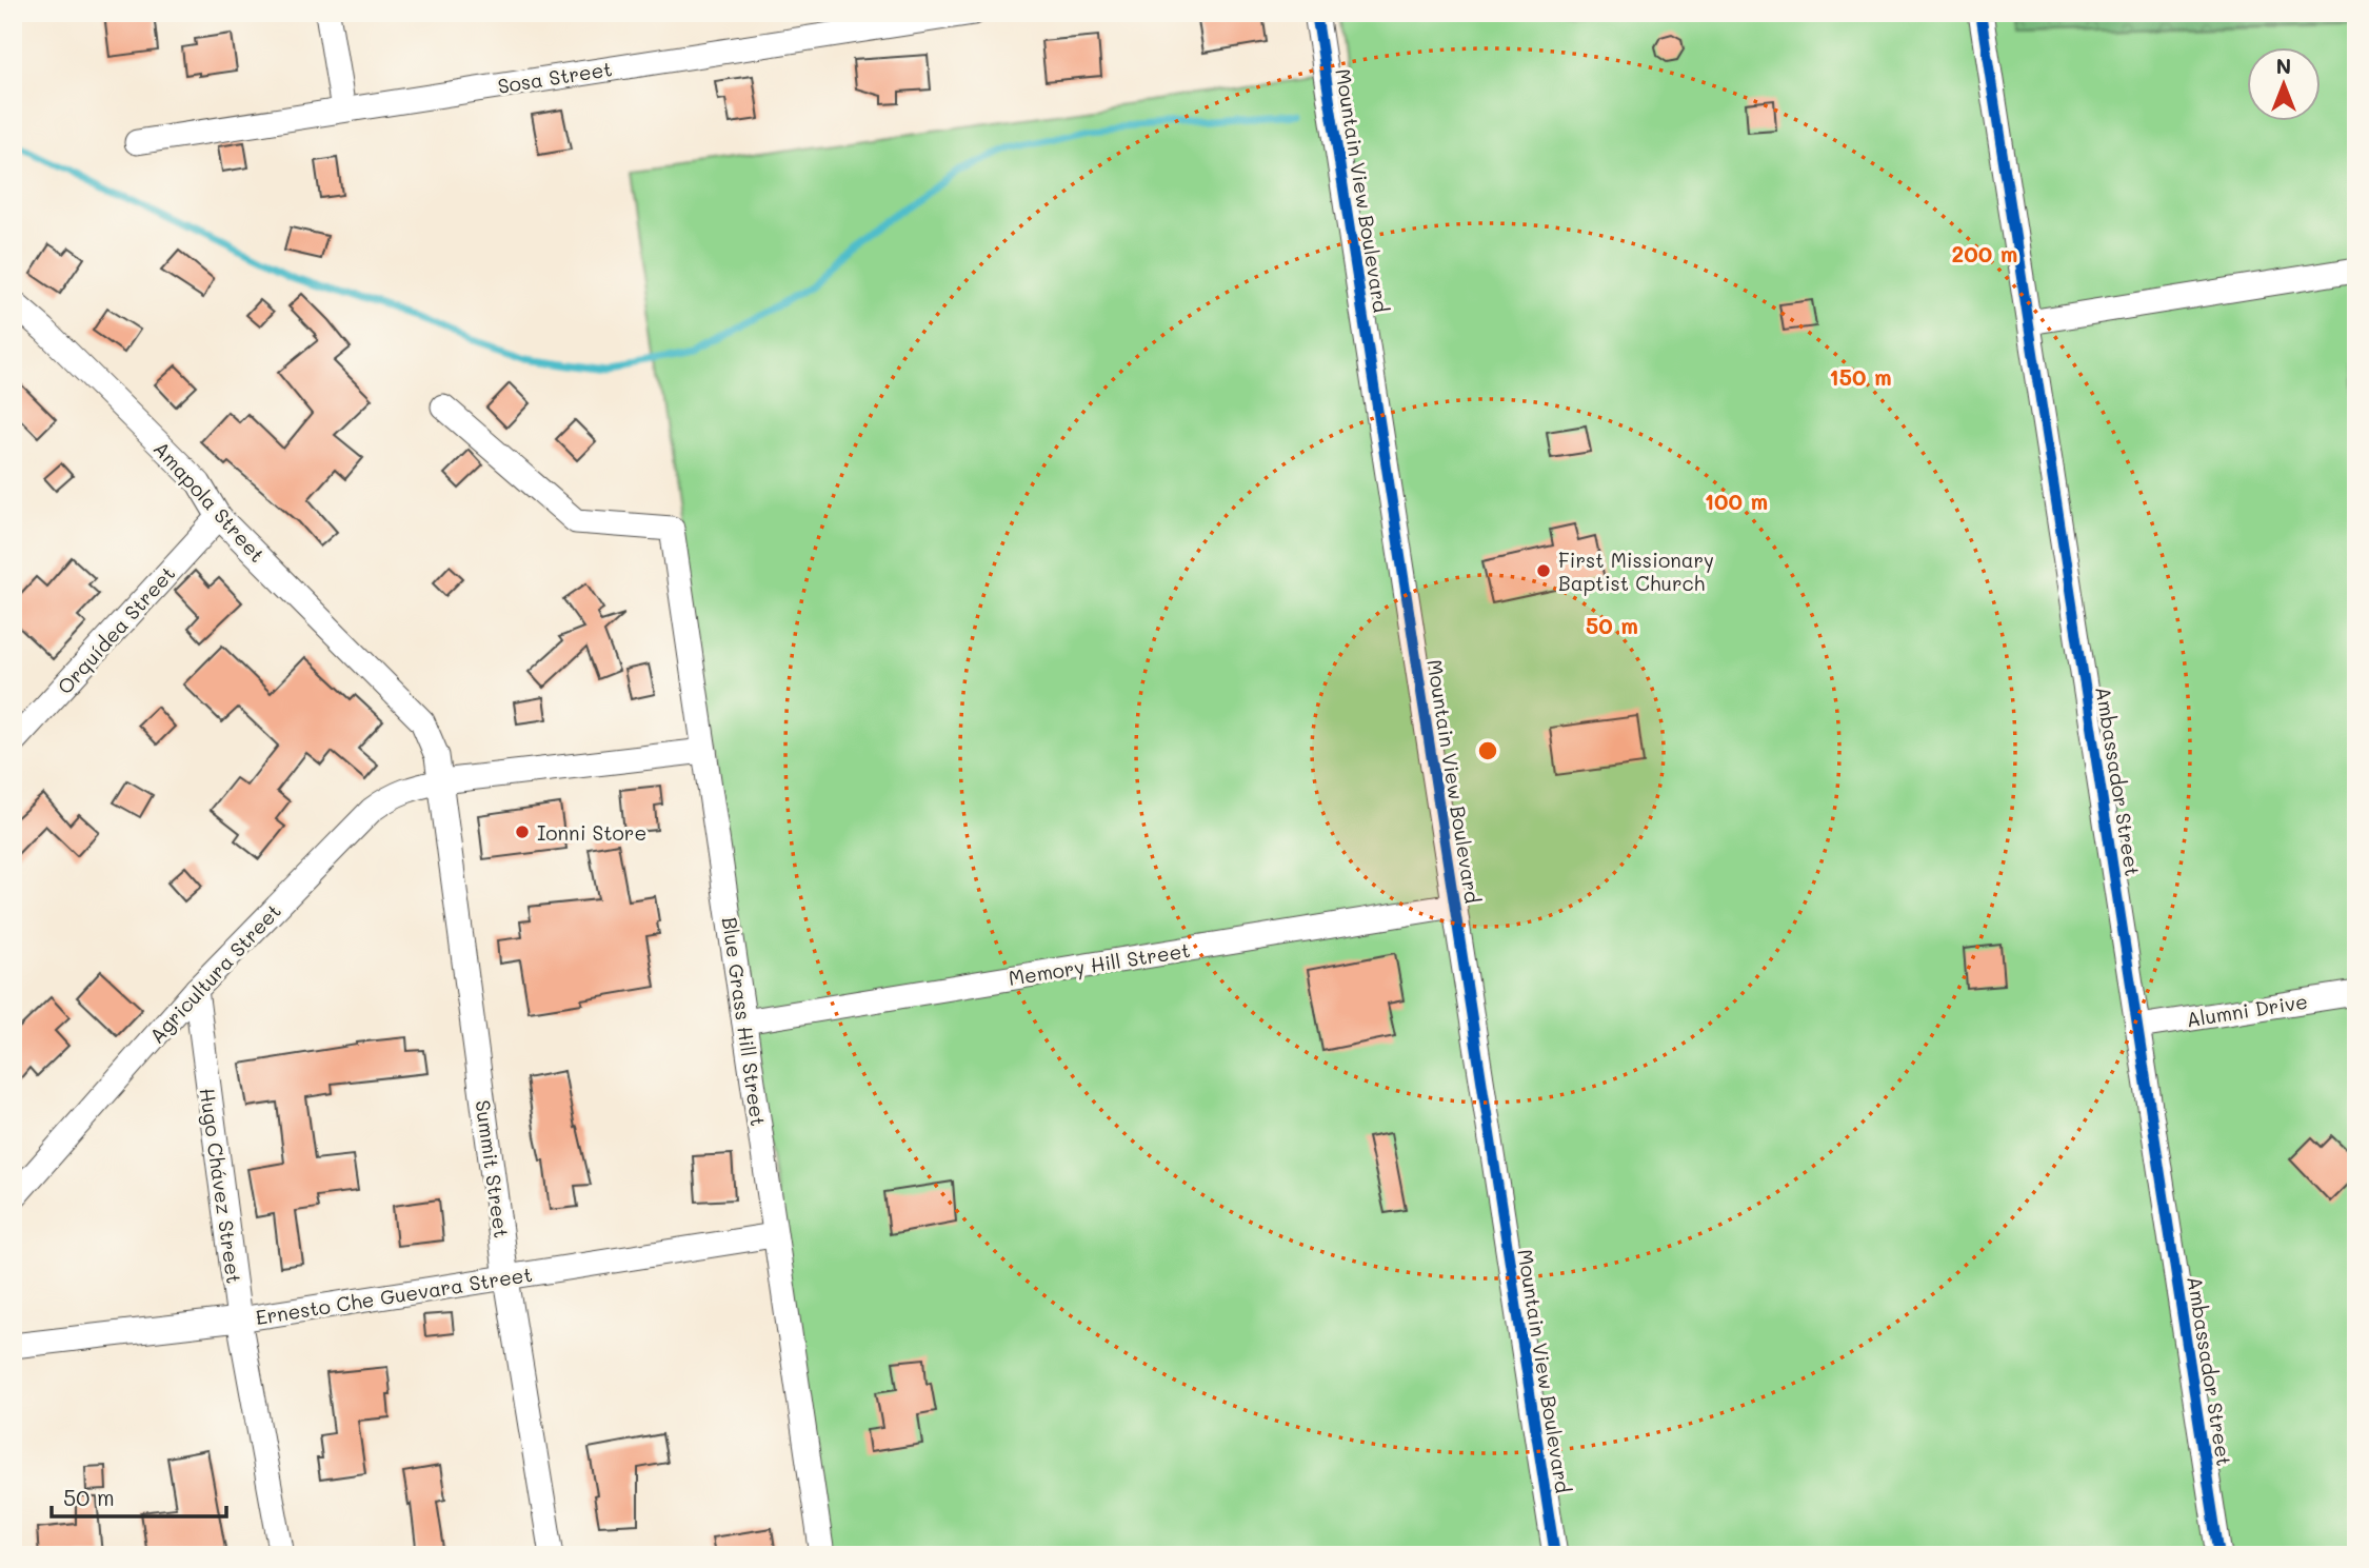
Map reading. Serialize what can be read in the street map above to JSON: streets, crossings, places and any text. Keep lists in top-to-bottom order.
{
  "streets": {
    "street": [
      "Sosa Street",
      "Mountain View Boulevard",
      "Amapola Street",
      "Orquídea Street",
      "Ambassador Street",
      "Memory Hill Street",
      "Agricultura Street",
      "Alumni Drive",
      "Blue Grass Hill Street",
      "Summit Street",
      "Hugo Chávez Street",
      "Ernesto Che Guevara Street"
    ]
  },
  "crossings": [
    ["Mountain View Boulevard", "Memory Hill Street"],
    ["Amapola Street", "Orquídea Street"],
    ["Amapola Street", "Agricultura Street"],
    ["Amapola Street", "Summit Street"],
    ["Ambassador Street", "Alumni Drive"],
    ["Memory Hill Street", "Blue Grass Hill Street"],
    ["Agricultura Street", "Summit Street"],
    ["Agricultura Street", "Hugo Chávez Street"],
    ["Blue Grass Hill Street", "Ernesto Che Guevara Street"],
    ["Summit Street", "Ernesto Che Guevara Street"],
    ["Hugo Chávez Street", "Ernesto Che Guevara Street"]
  ],
  "places": ["First Missionary Baptist Church", "Ionni Store"],
  "scale_bar": "50 m",
  "north": "top",
  "rings": [
    "200 m",
    "150 m",
    "100 m",
    "50 m"
  ]
}
